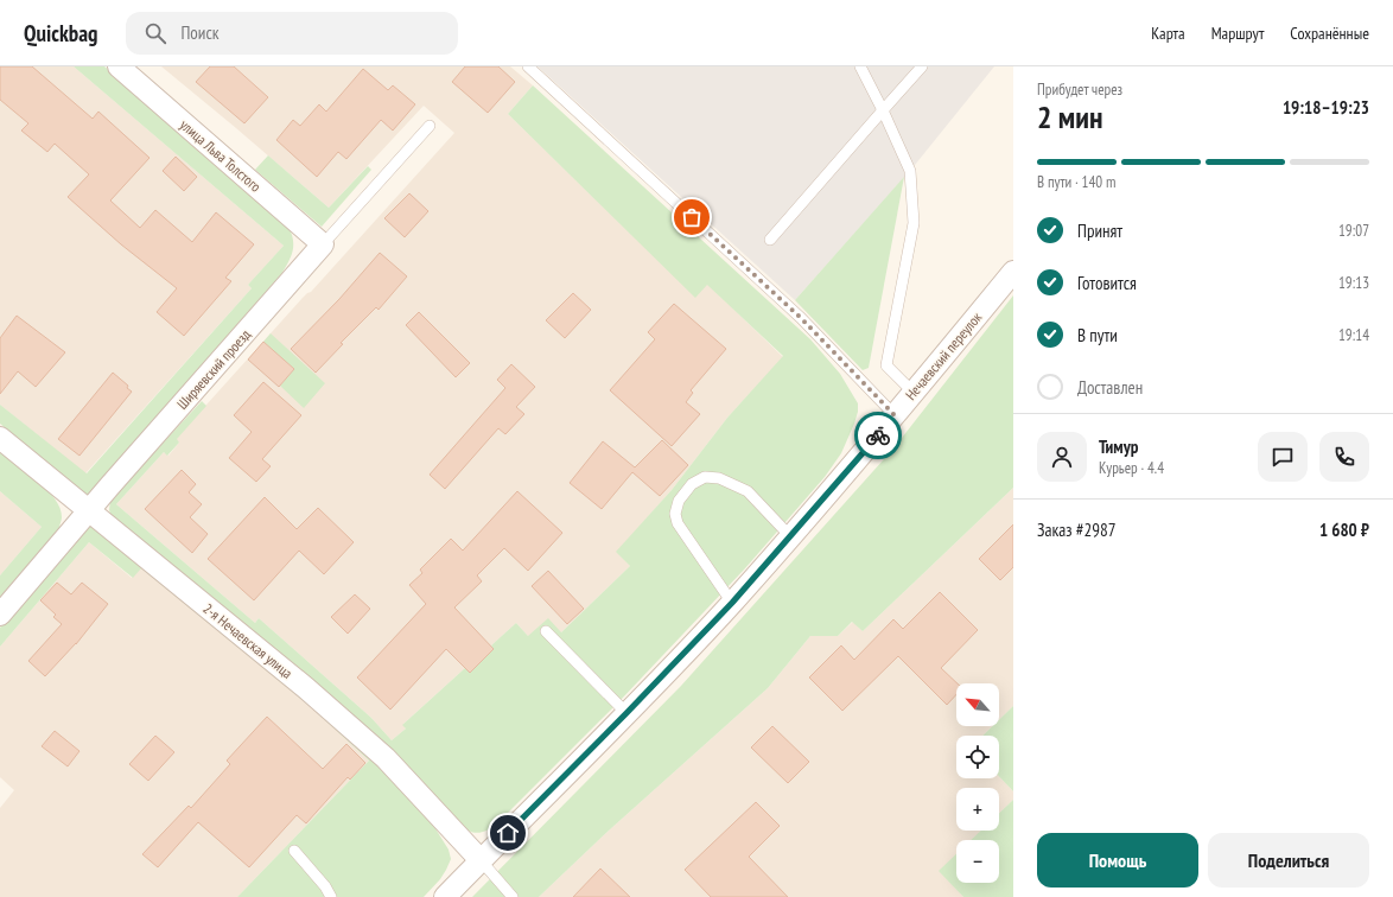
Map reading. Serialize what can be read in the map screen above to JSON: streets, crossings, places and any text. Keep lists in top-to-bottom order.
{
  "streets": {
    "street": [
      "улица Льва Толстого",
      "Нечаевский переулок",
      "Ширяевский проезд",
      "2-я Нечаевская улица"
    ]
  },
  "crossings": [
    ["улица Льва Толстого", "Ширяевский проезд"],
    ["Нечаевский переулок", "2-я Нечаевская улица"],
    ["Ширяевский проезд", "2-я Нечаевская улица"]
  ],
  "north": "top left",
  "page": {
    "header": "Quickbag",
    "search": "Поиск",
    "nav": ["Карта", "Маршрут", "Сохранённые"],
    "heading": ["2 мин", "Прибудет через", "19:18–19:23"],
    "panel": [
      "Тимур",
      "Курьер · 4.4",
      "Заказ #2987",
      "1 680 ₽"
    ],
    "bar": "В пути · 140 m",
    "list": [
      ["Принят", "19:07"],
      ["Готовится", "19:13"],
      ["В пути", "19:14"],
      "Доставлен"
    ],
    "map_buttons": ["+", "−"],
    "buttons": ["Помощь", "Поделиться"]
  }
}
